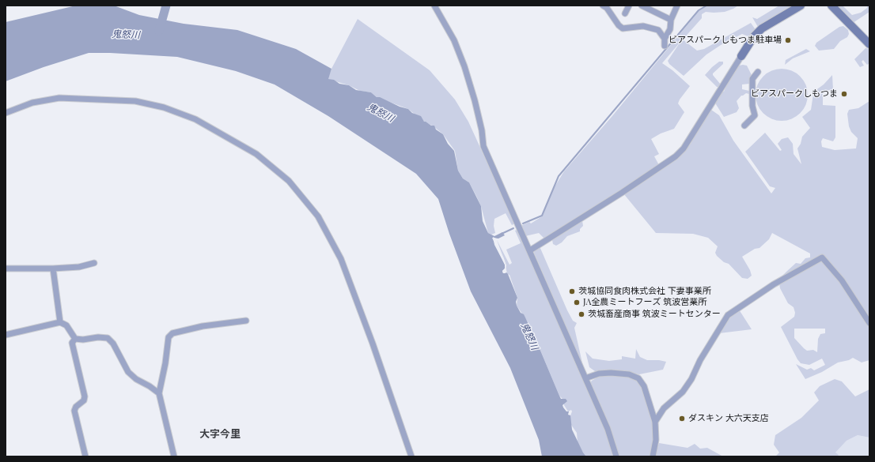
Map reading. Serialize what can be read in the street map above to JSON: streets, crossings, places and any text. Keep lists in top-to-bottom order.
{
  "districts": ["大字今里"],
  "water": ["鬼怒川"],
  "places": [
    "ビアスパークしもつま駐車場",
    "ビアスパークしもつま",
    "茨城協同食肉株式会社 下妻事業所",
    "JA全農ミートフーズ 筑波営業所",
    "茨城畜産商事 筑波ミートセンター",
    "ダスキン 大六天支店"
  ]
}
